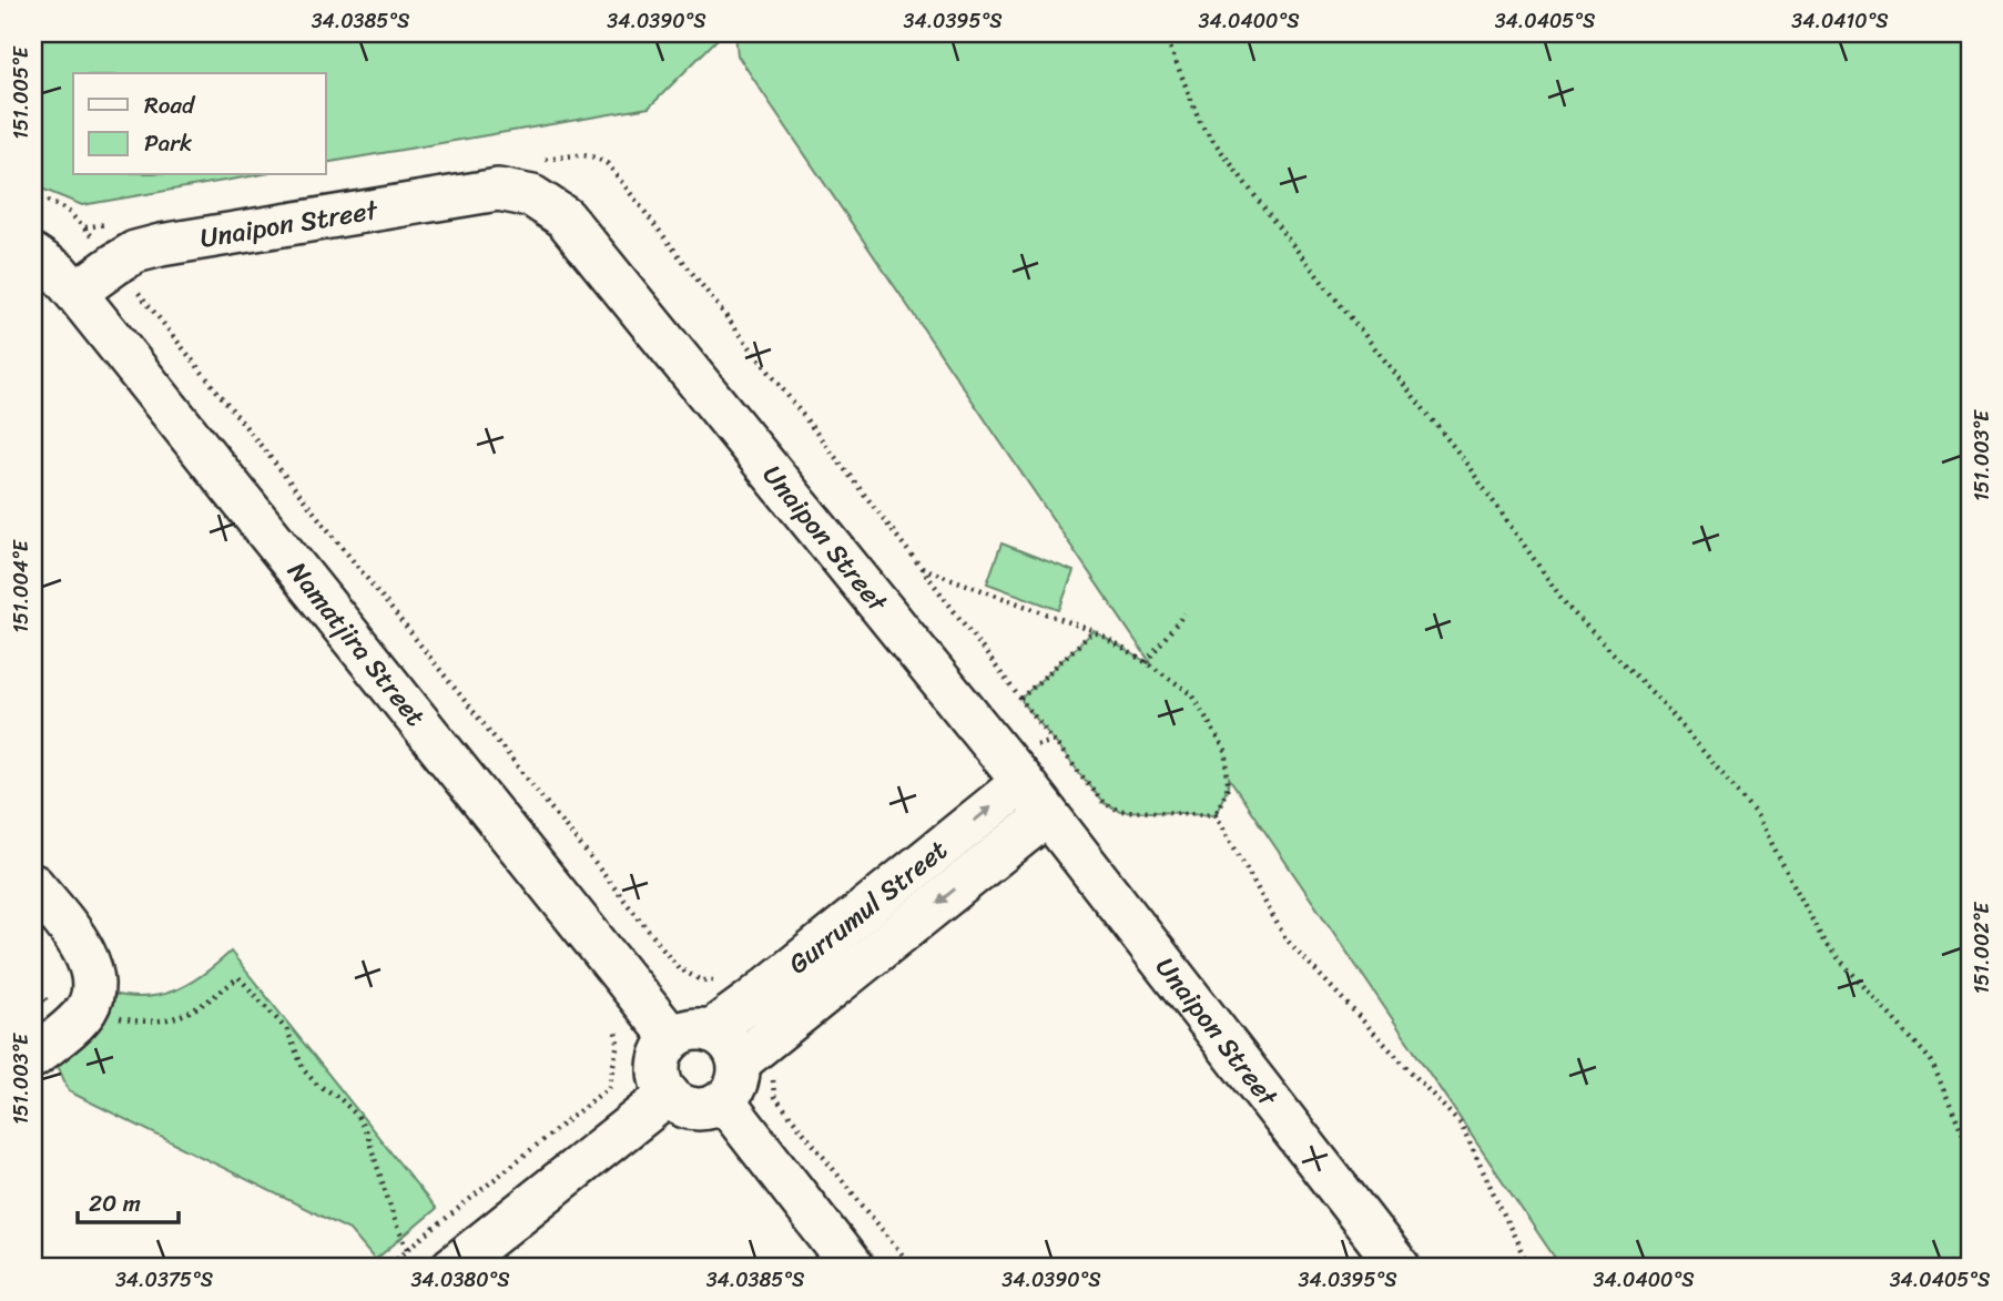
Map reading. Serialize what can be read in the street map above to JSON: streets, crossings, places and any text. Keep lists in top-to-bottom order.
{
  "streets": {
    "street": ["Unaipon Street", "Namatjira Street", "Gurrumul Street"]
  },
  "crossings": [
    ["Unaipon Street", "Namatjira Street"],
    ["Unaipon Street", "Gurrumul Street"],
    ["Namatjira Street", "Gurrumul Street"]
  ],
  "legend": ["Road", "Park"],
  "scale_bar": "20 m",
  "coordinates": [
    "34.0385°S",
    "34.0390°S",
    "34.0395°S",
    "34.0400°S",
    "34.0405°S",
    "34.0410°S",
    "151.005°E",
    "151.003°E",
    "151.004°E",
    "151.002°E",
    "34.0375°S",
    "34.0380°S"
  ]
}
